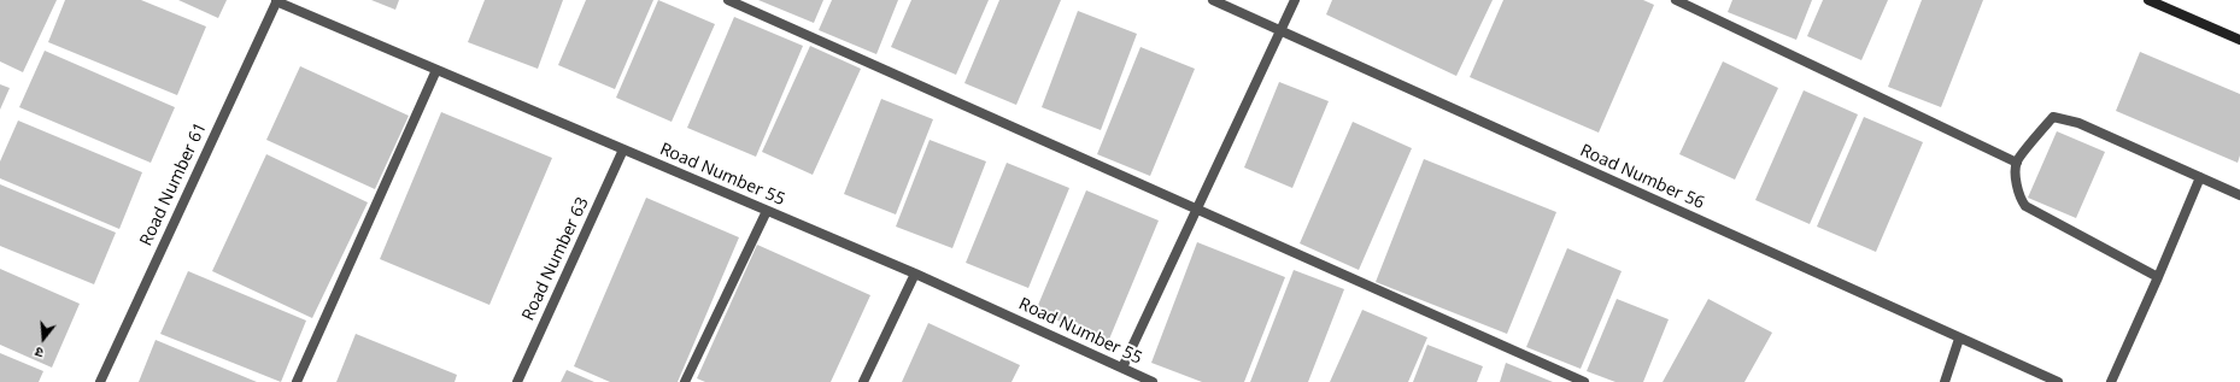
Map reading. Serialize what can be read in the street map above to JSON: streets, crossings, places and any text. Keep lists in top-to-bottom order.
{
  "streets": {
    "street": [
      "Road Number 55",
      "Road Number 56",
      "Road Number 61",
      "Road Number 63"
    ]
  },
  "crossings": [
    ["Road Number 55", "Road Number 61"],
    ["Road Number 55", "Road Number 63"]
  ],
  "north": "bottom"
}
